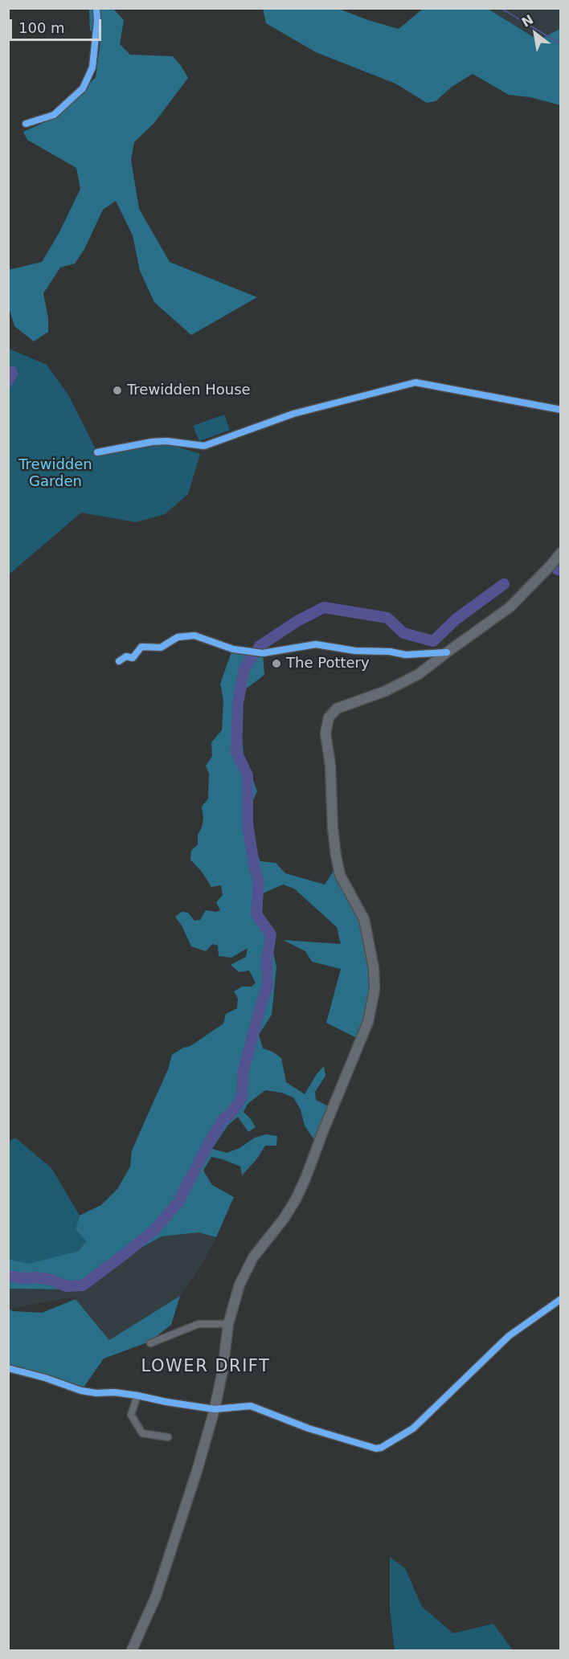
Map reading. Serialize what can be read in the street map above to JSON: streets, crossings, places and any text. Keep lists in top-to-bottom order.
{
  "districts": ["LOWER DRIFT"],
  "parks": ["Trewidden Garden"],
  "places": ["Trewidden House", "The Pottery"],
  "scale_bar": "100 m",
  "north": "top left"
}
